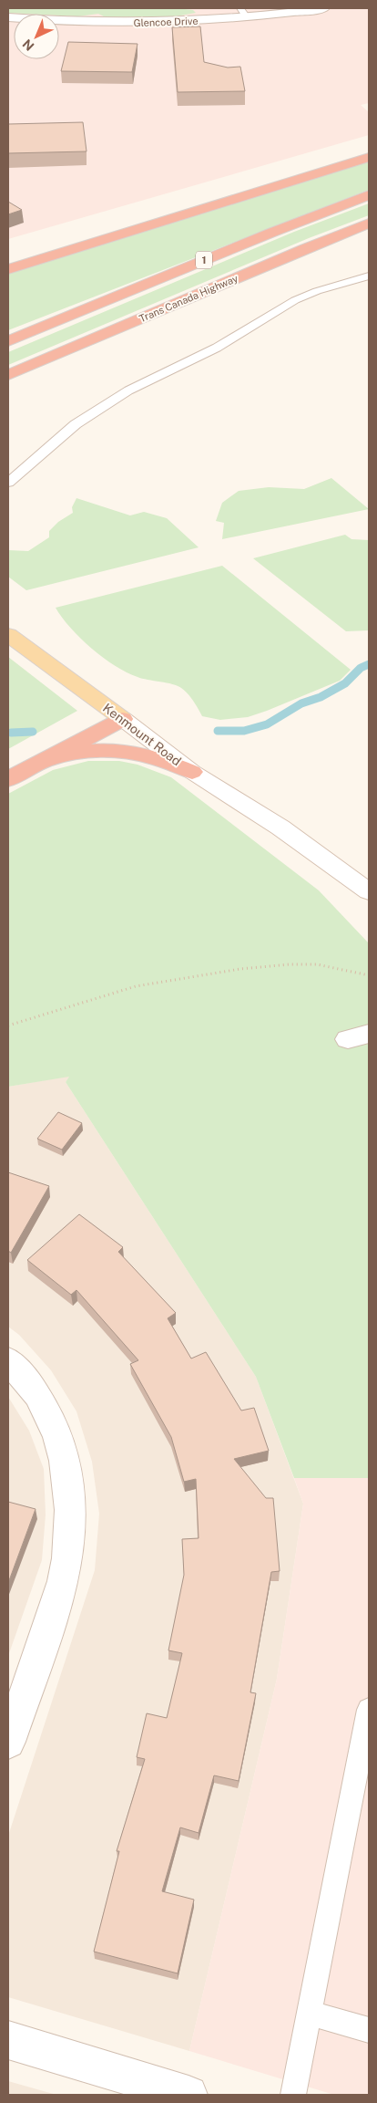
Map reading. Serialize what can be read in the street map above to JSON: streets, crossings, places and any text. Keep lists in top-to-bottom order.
{
  "streets": {
    "highway": ["1", "Trans Canada Highway"],
    "main road": ["Kenmount Road"],
    "street": ["Glencoe Drive"]
  },
  "north": "bottom left"
}
